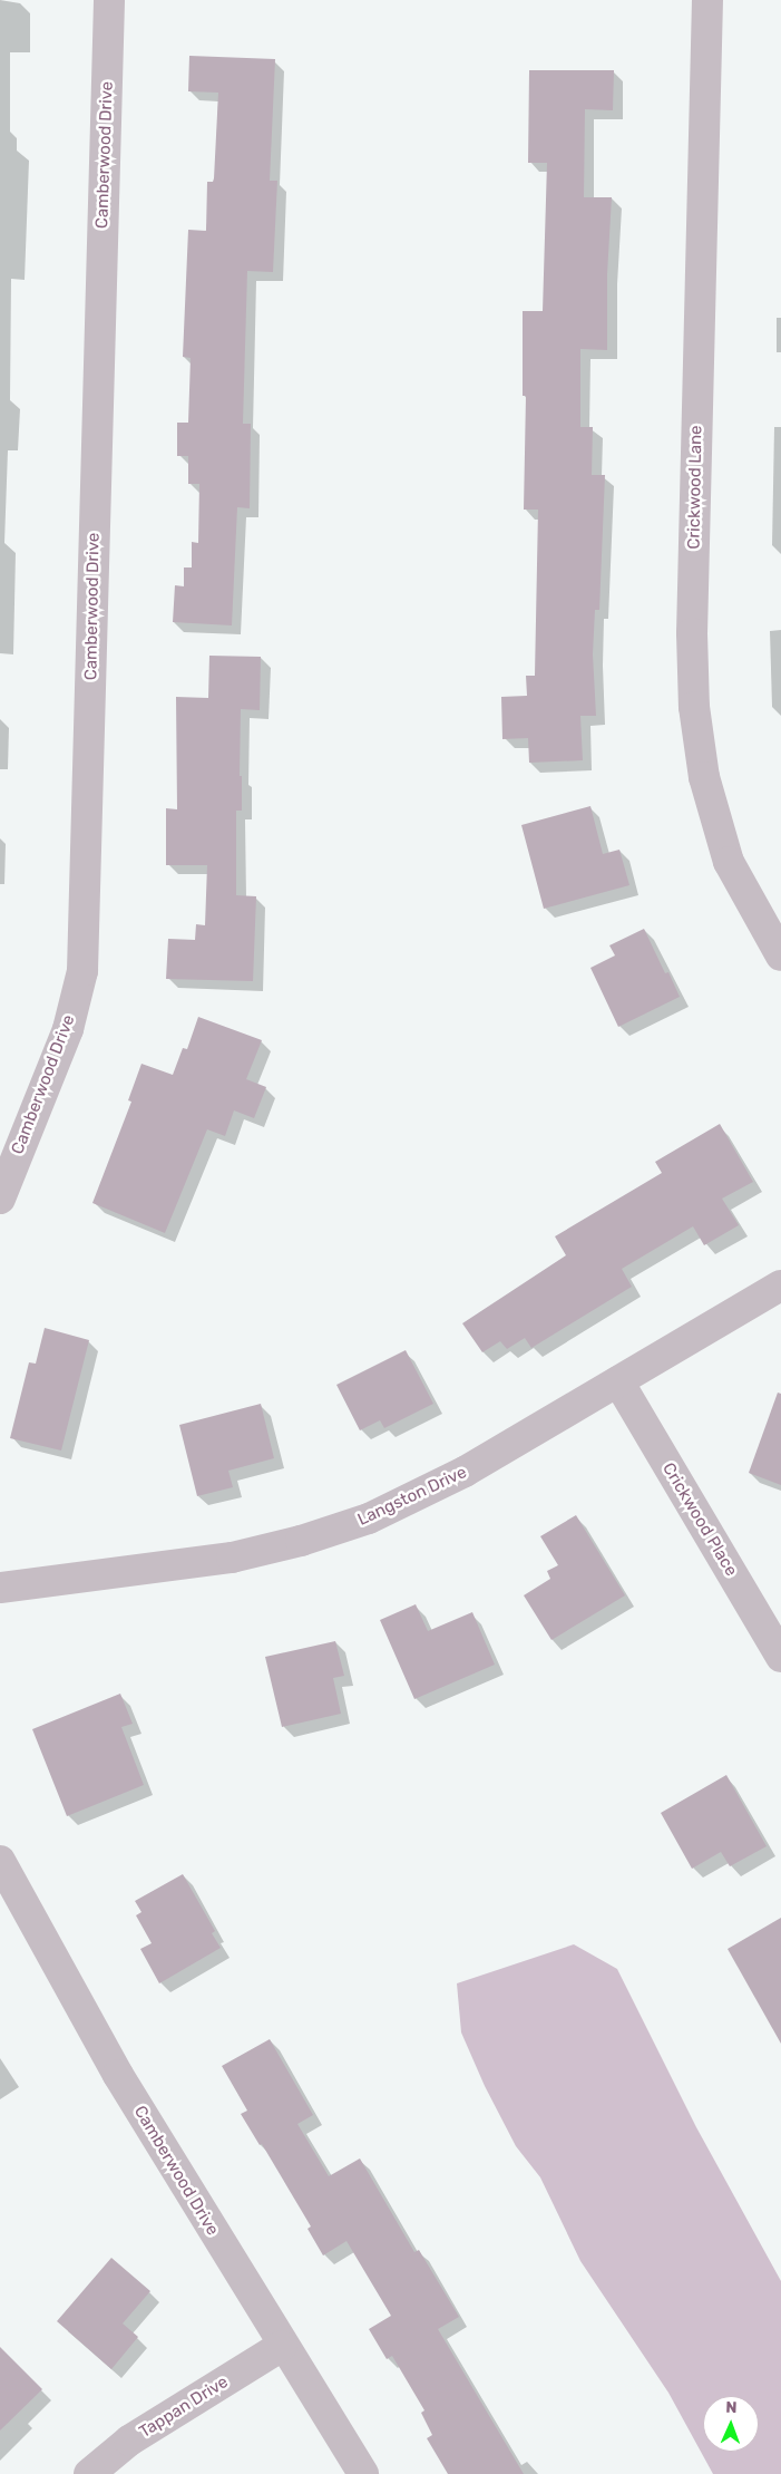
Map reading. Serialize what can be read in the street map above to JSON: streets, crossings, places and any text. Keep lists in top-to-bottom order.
{
  "streets": {
    "street": [
      "Camberwood Drive",
      "Crickwood Lane",
      "Langston Drive",
      "Crickwood Place",
      "Tappan Drive"
    ]
  },
  "crossings": [
    ["Camberwood Drive", "Tappan Drive"],
    ["Langston Drive", "Crickwood Place"]
  ],
  "north": "top"
}
